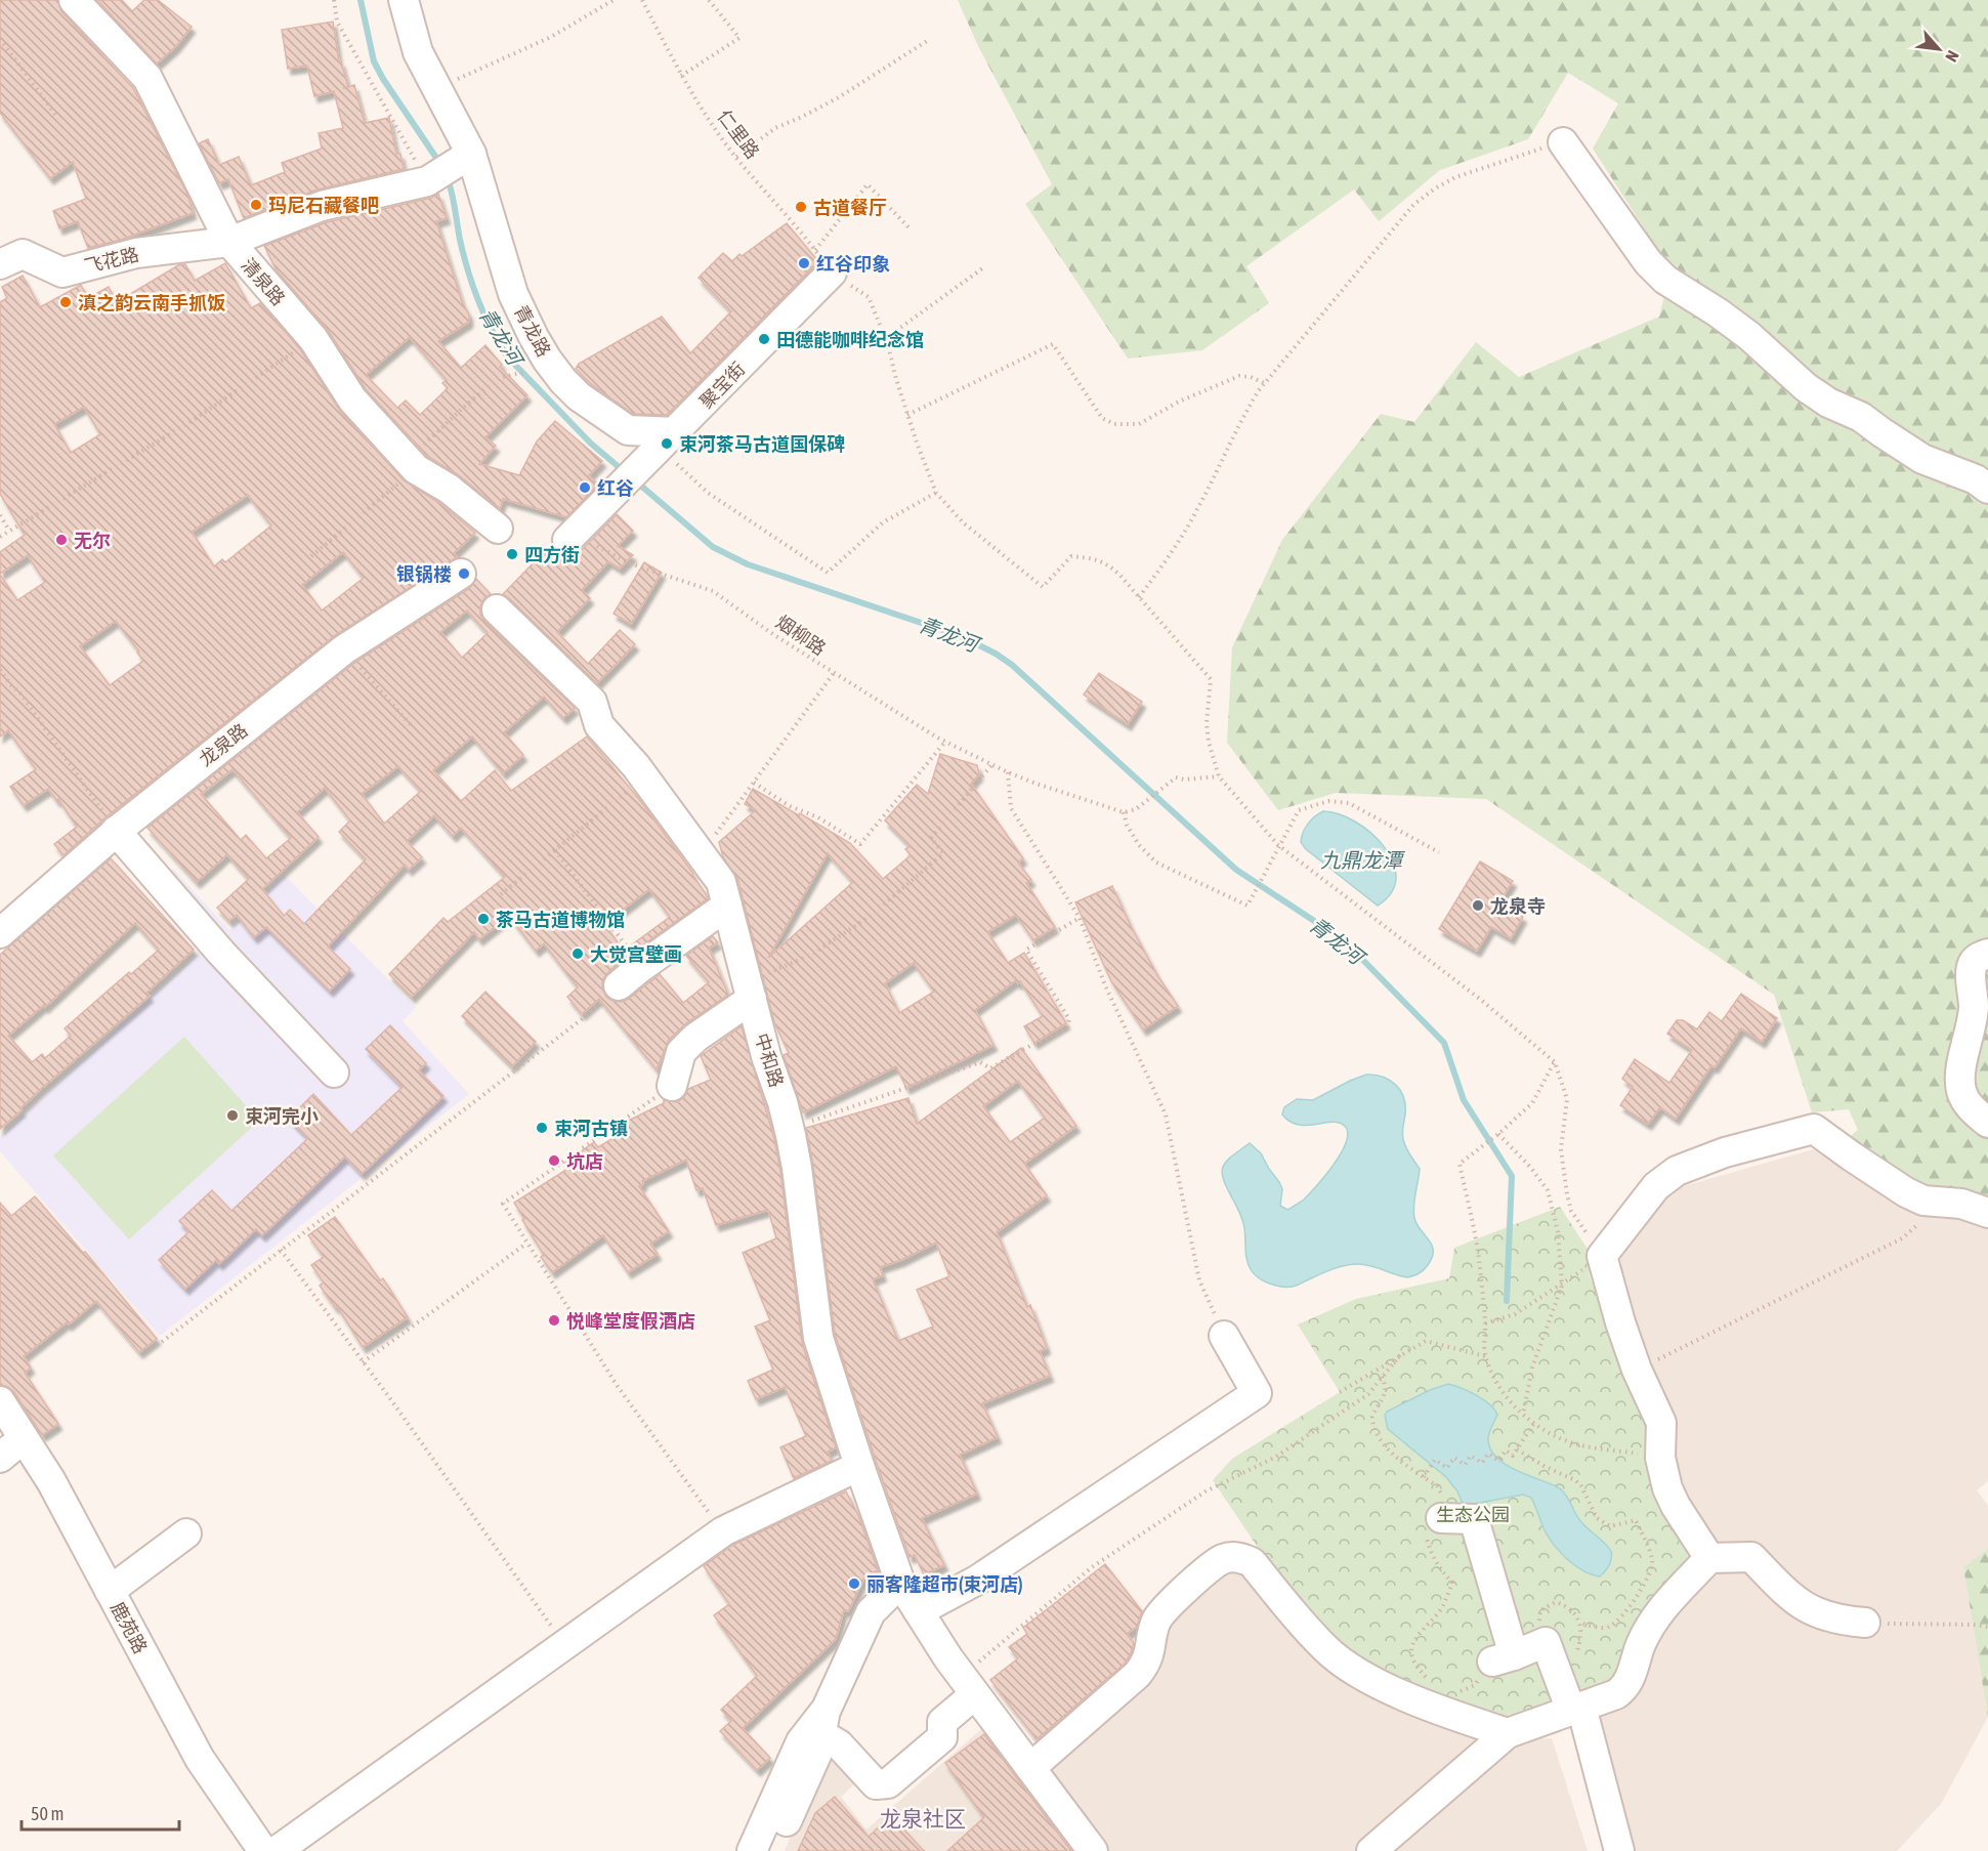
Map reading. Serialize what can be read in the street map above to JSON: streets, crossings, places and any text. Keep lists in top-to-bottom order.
{
  "streets": {
    "street": [
      "飞花路",
      "清泉路",
      "青龙路",
      "聚宝街",
      "龙泉路",
      "中和路",
      "鹿苑路"
    ],
    "path": ["仁里路", "烟柳路"]
  },
  "crossings": [
    ["仁里路", "聚宝街"],
    ["飞花路", "清泉路"],
    ["飞花路", "青龙路"],
    ["青龙路", "聚宝街"],
    ["聚宝街", "烟柳路"]
  ],
  "districts": ["龙泉社区"],
  "water": ["青龙河", "九鼎龙潭"],
  "parks": ["生态公园"],
  "places": [
    "玛尼石藏餐吧",
    "古道餐厅",
    "红谷印象",
    "滇之韵云南手抓饭",
    "田德能咖啡纪念馆",
    "束河茶马古道国保碑",
    "红谷",
    "无尔",
    "四方街",
    "银锅楼",
    "龙泉寺",
    "茶马古道博物馆",
    "大觉宫壁画",
    "束河完小",
    "束河古镇",
    "坑店",
    "悦峰堂度假酒店",
    "丽客隆超市(束河店)"
  ],
  "scale_bar": "50 m",
  "north": "bottom right"
}
